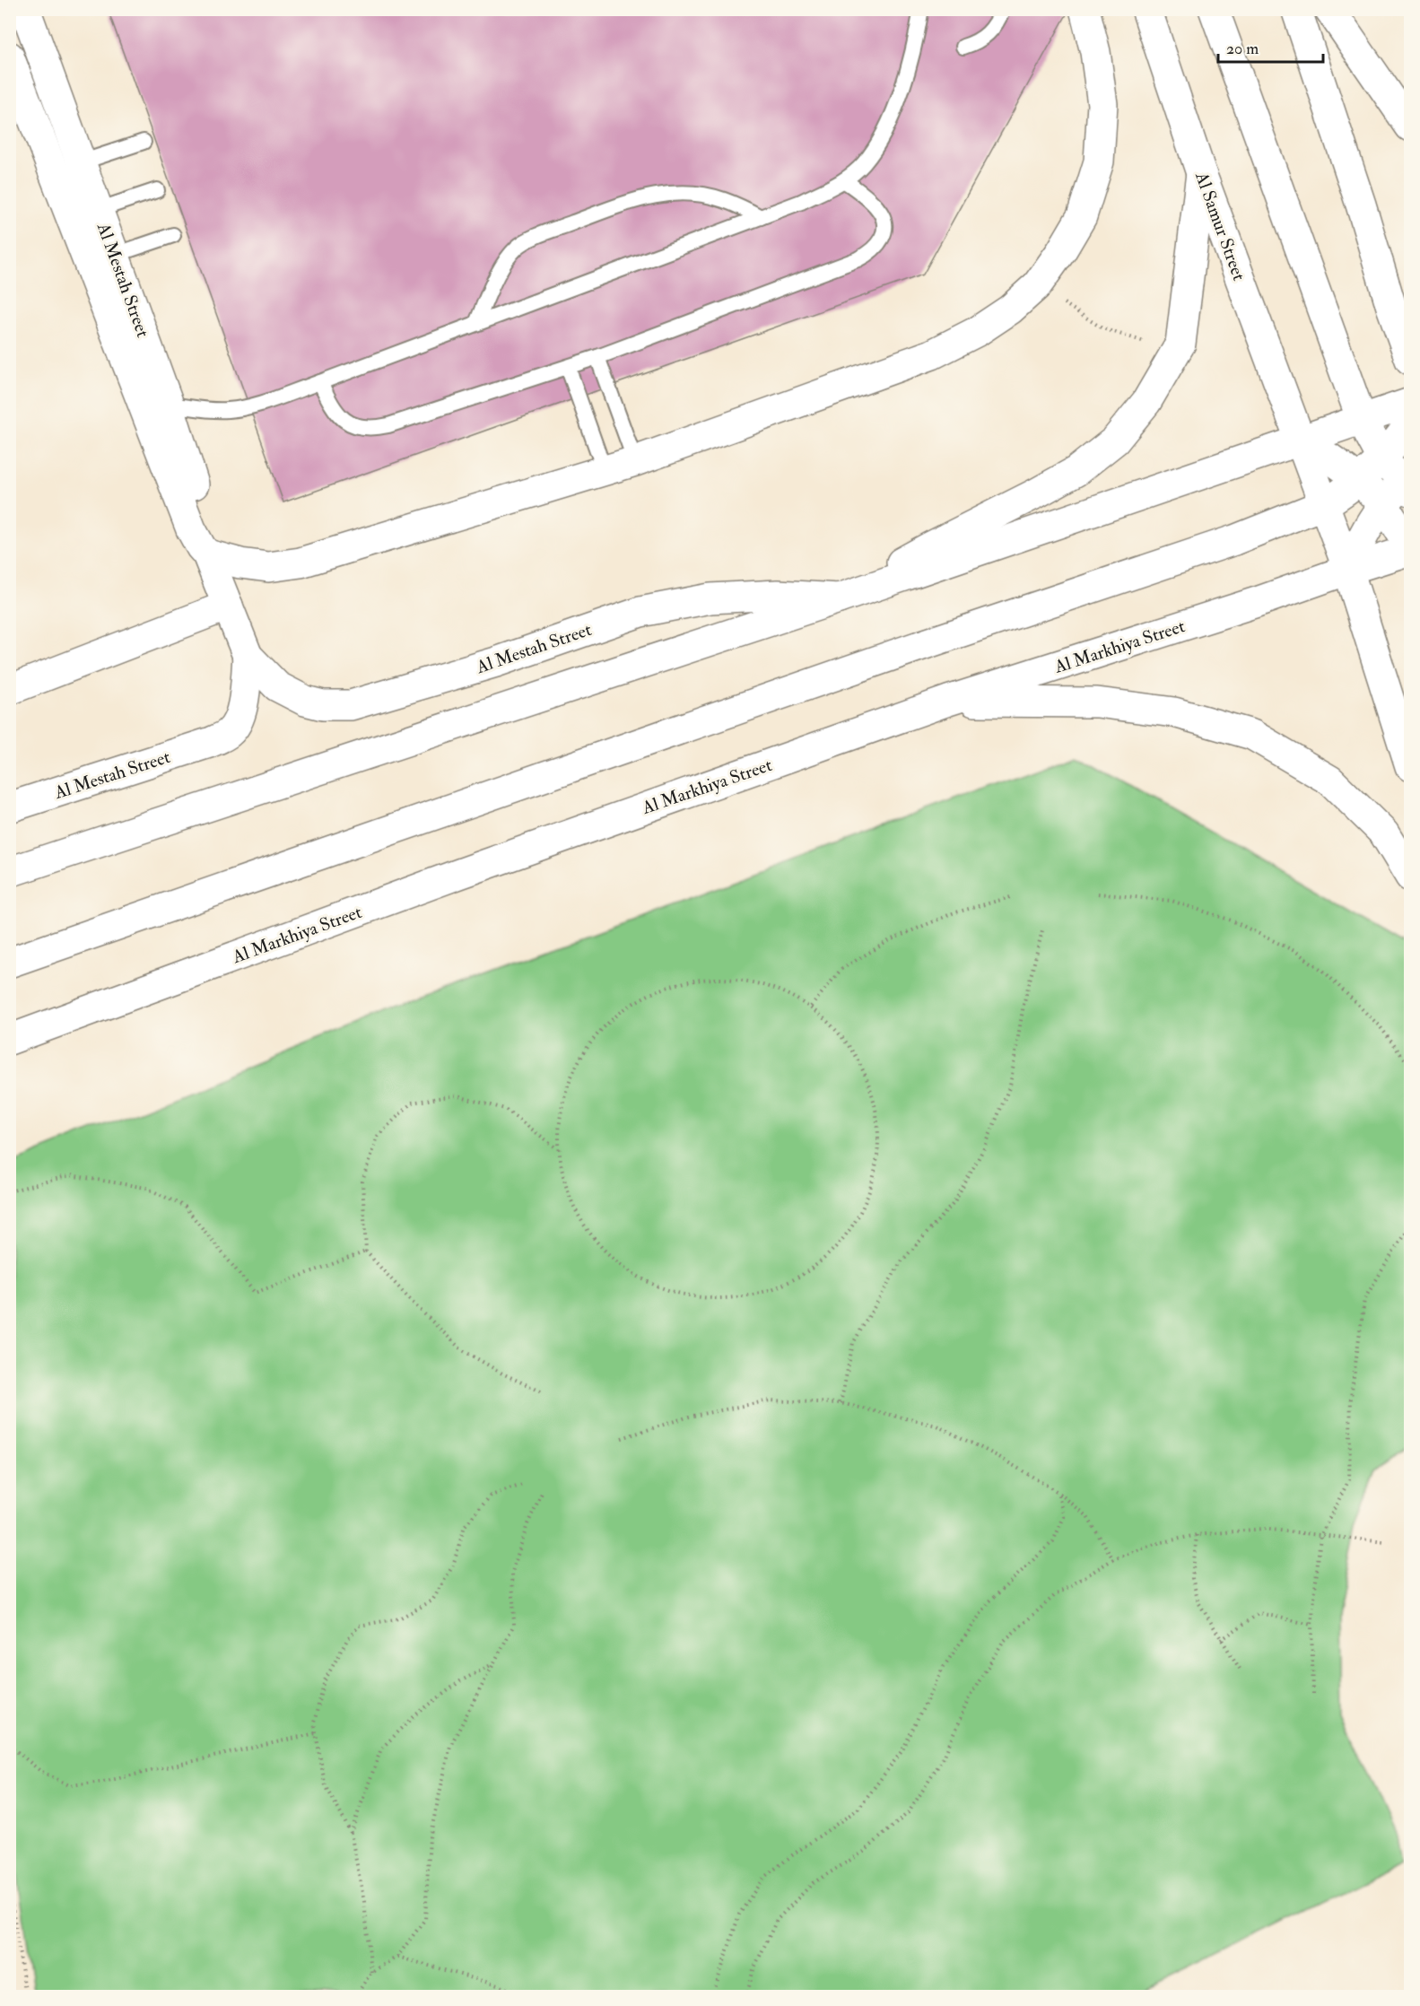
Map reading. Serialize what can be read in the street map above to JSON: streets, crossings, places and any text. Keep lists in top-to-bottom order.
{
  "streets": {
    "main road": ["Al Samur Street", "Al Mestah Street", "Al Markhiya Street"]
  },
  "crossings": [
    ["Al Samur Street", "Al Markhiya Street"]
  ],
  "scale_bar": "20 m"
}
